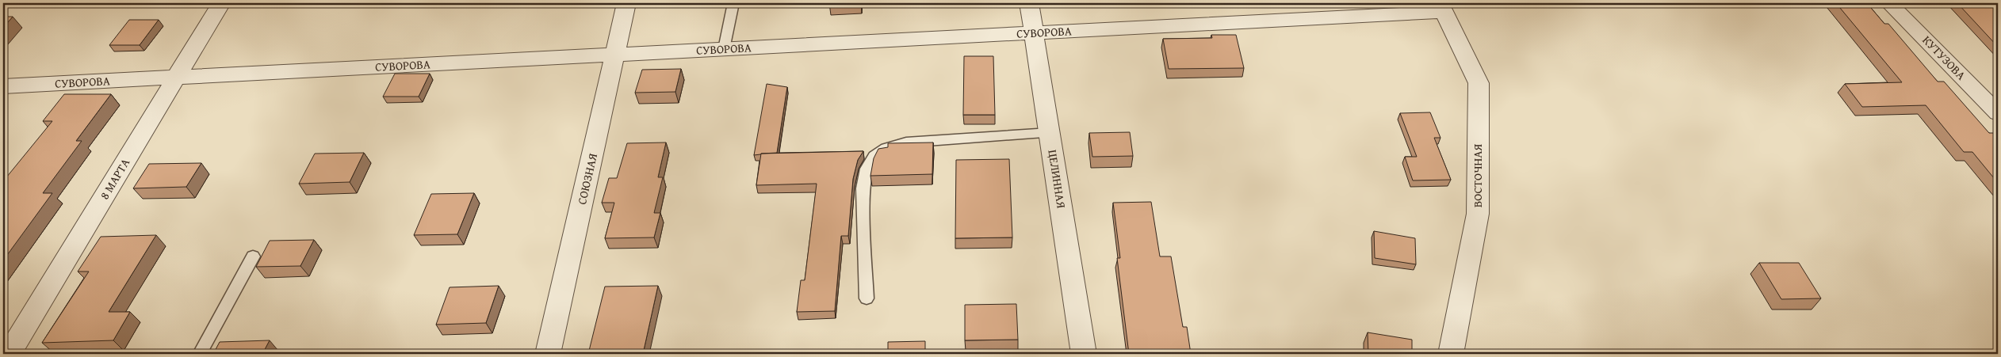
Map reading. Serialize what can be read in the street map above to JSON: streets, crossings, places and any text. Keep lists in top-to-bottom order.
{
  "streets": {
    "street": [
      "СУВОРОВА",
      "КУТУЗОВА",
      "ВОСТОЧНАЯ",
      "8 МАРТА",
      "СОЮЗНАЯ",
      "ЦЕЛИННАЯ"
    ]
  },
  "crossings": [
    ["СУВОРОВА", "ВОСТОЧНАЯ"],
    ["СУВОРОВА", "8 МАРТА"],
    ["СУВОРОВА", "СОЮЗНАЯ"],
    ["СУВОРОВА", "ЦЕЛИННАЯ"]
  ]
}
